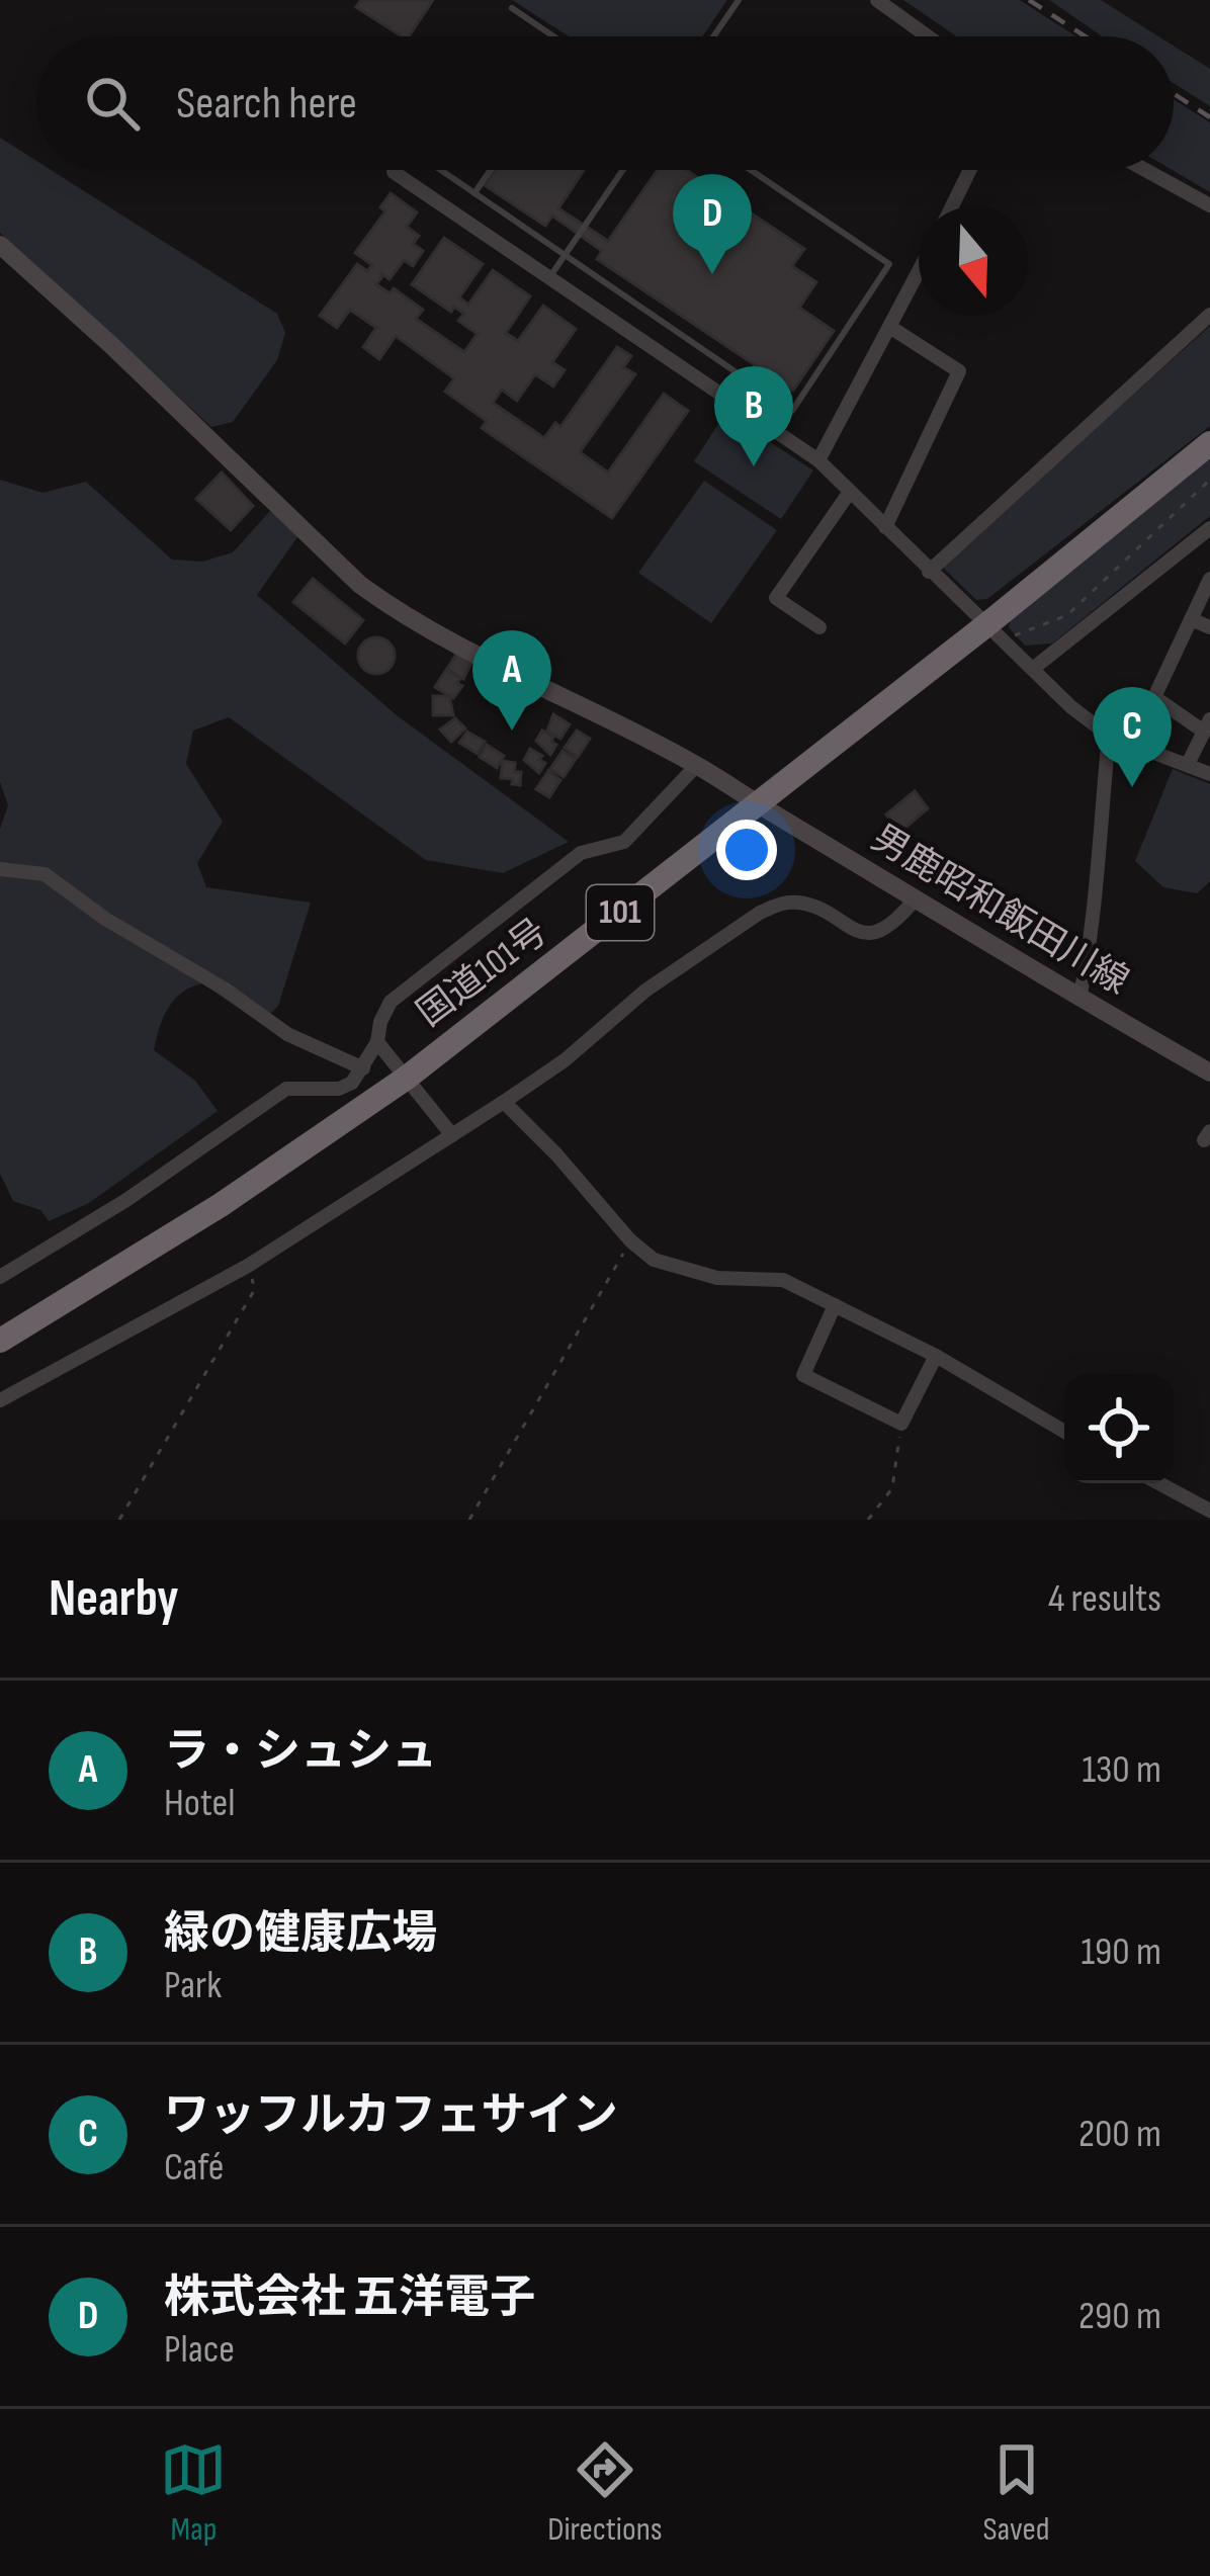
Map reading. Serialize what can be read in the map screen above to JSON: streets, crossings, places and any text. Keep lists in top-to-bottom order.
{
  "streets": {
    "highway": ["101", "国道101号"],
    "street": ["男鹿昭和飯田川線"]
  },
  "crossings": [
    ["男鹿昭和飯田川線", "国道101号"]
  ],
  "north": "bottom",
  "page": {
    "search": "Search here",
    "pins": [
      "D",
      "B",
      "A",
      "C"
    ],
    "heading": ["Nearby", "4 results"],
    "list": [
      {
        "mark": "A",
        "name": "ラ・シュシュ",
        "note": "Hotel",
        "value": "130 m"
      },
      {
        "mark": "B",
        "name": "緑の健康広場",
        "note": "Park",
        "value": "190 m"
      },
      {
        "mark": "C",
        "name": "ワッフルカフェサイン",
        "note": "Café",
        "value": "200 m"
      },
      {
        "mark": "D",
        "name": "株式会社 五洋電子",
        "note": "Place",
        "value": "290 m"
      }
    ],
    "nav": ["Map", "Directions", "Saved"]
  }
}
